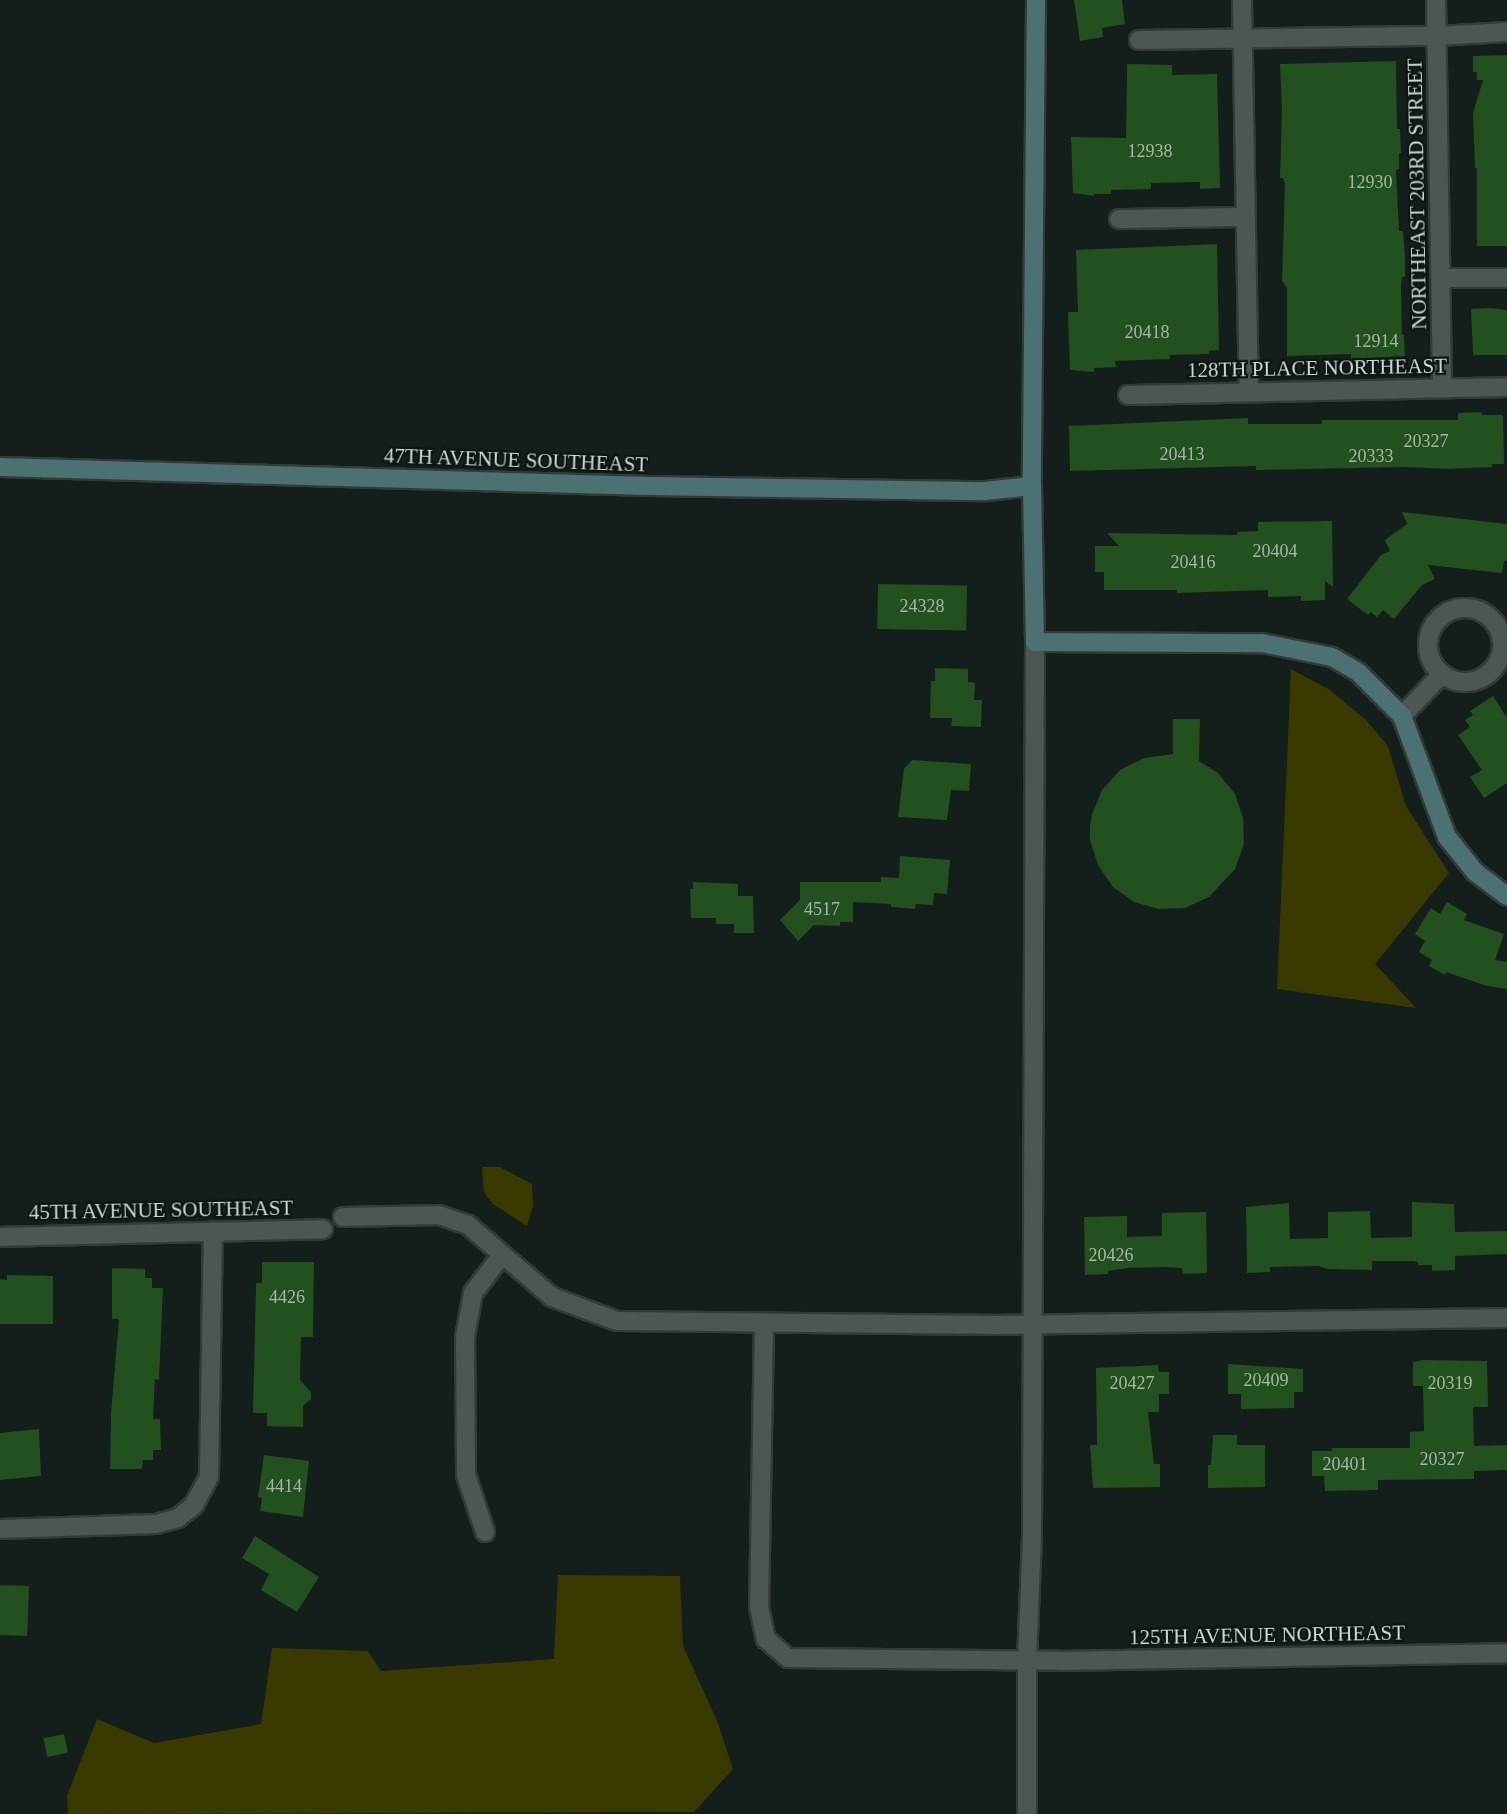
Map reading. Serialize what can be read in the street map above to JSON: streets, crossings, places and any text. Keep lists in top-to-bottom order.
{
  "streets": {
    "street": [
      "NORTHEAST 203RD STREET",
      "128TH PLACE NORTHEAST",
      "47TH AVENUE SOUTHEAST",
      "45TH AVENUE SOUTHEAST",
      "125TH AVENUE NORTHEAST"
    ]
  },
  "crossings": [
    ["NORTHEAST 203RD STREET", "128TH PLACE NORTHEAST"]
  ],
  "house_numbers": [
    "12938",
    "12930",
    "20418",
    "12914",
    "20327",
    "20413",
    "20333",
    "20404",
    "20416",
    "24328",
    "4517",
    "20426",
    "4426",
    "20409",
    "20427",
    "20319",
    "20327",
    "20401",
    "4414"
  ]
}
